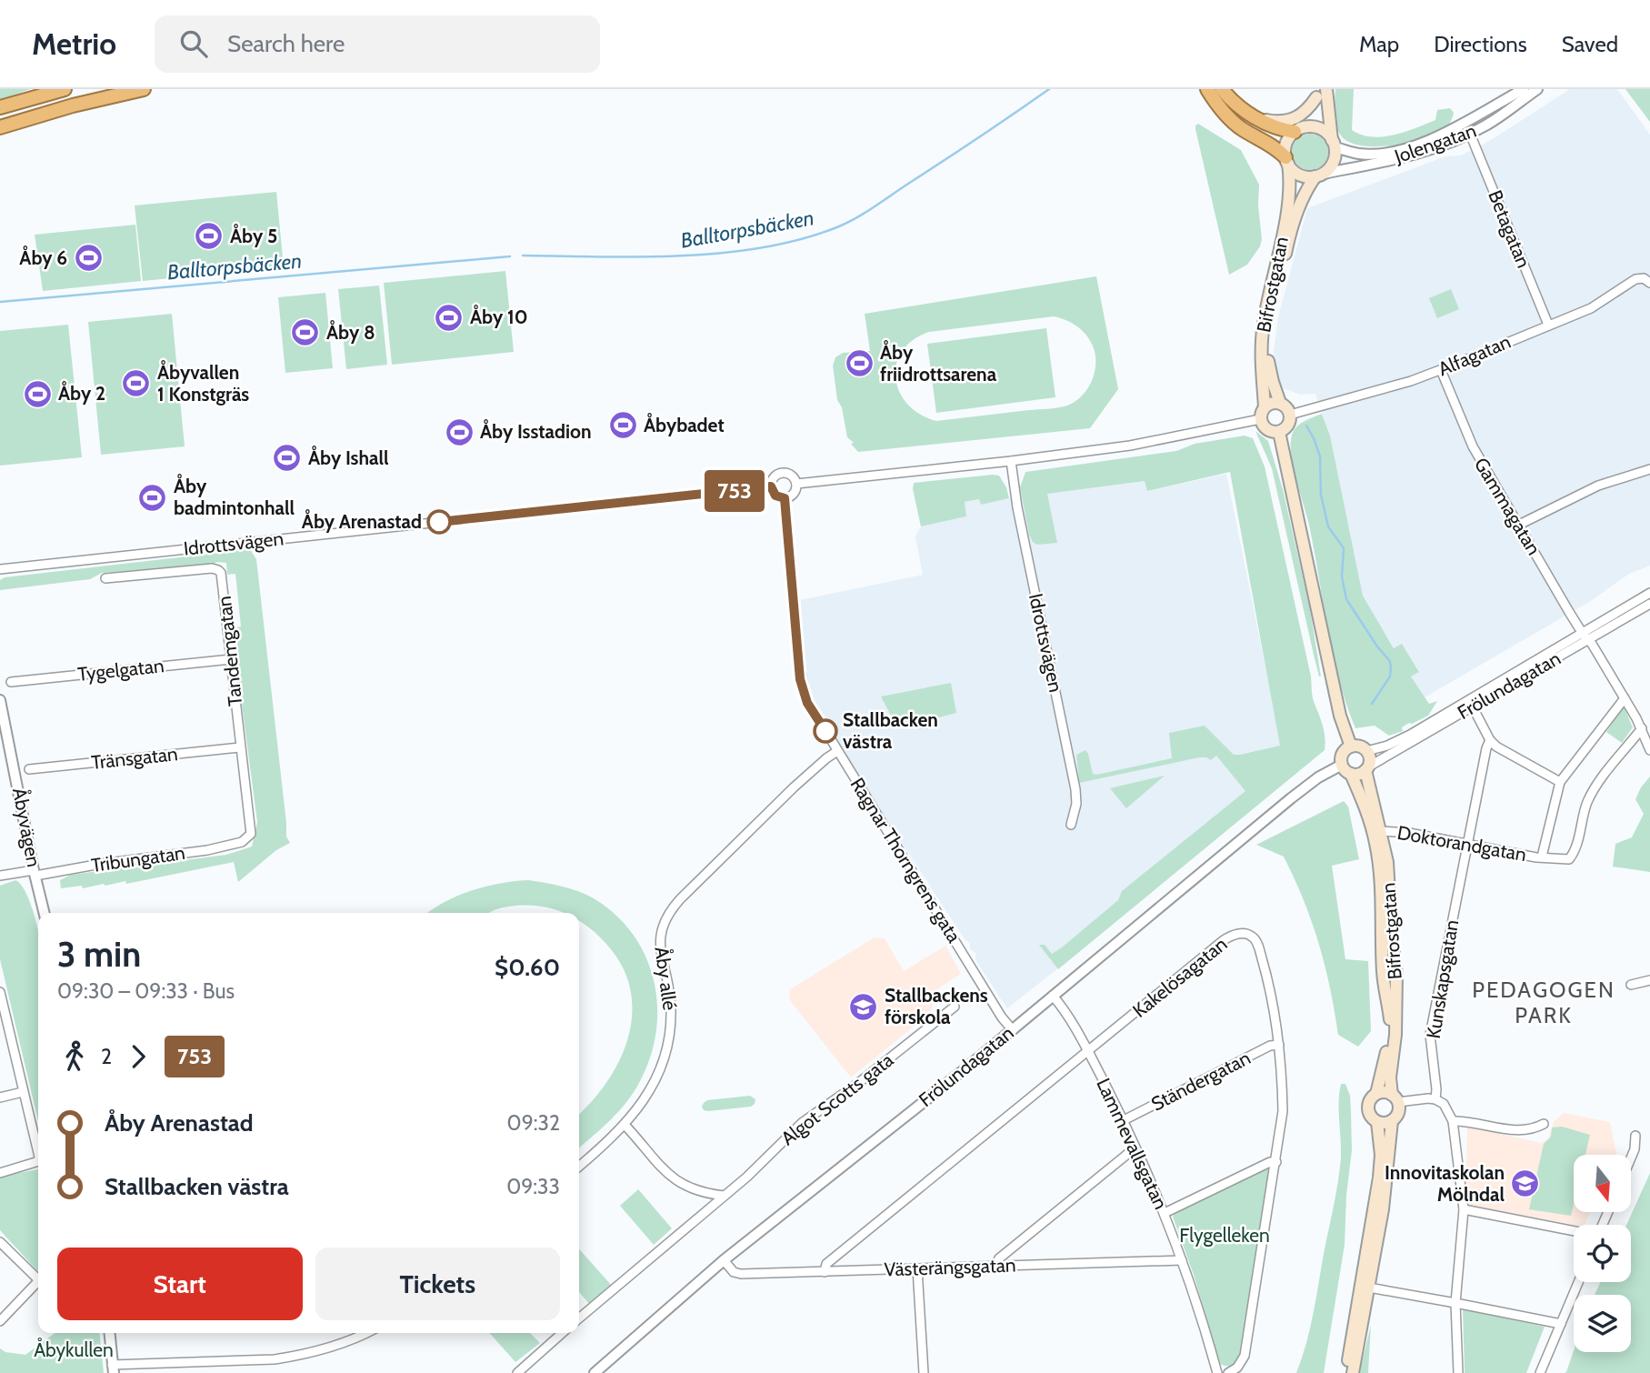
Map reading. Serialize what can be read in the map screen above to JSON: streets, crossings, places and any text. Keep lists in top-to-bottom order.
{
  "streets": {
    "main road": ["Bifrostgatan"],
    "street": [
      "Jolengatan",
      "Betagatan",
      "Alfagatan",
      "Gammagatan",
      "Idrottsvägen",
      "Tandemgatan",
      "Tygelgatan",
      "Frölundagatan",
      "Tränsgatan",
      "Åbyvägen",
      "Doktorandgatan",
      "Tribungatan",
      "Ragnar Thorngrens gata",
      "Kakelösagatan",
      "Åby allé",
      "Kunskapsgatan",
      "Ständergatan",
      "Algot Scotts gata",
      "Lammevallsgatan",
      "Västerängsgatan"
    ]
  },
  "crossings": [
    ["Jolengatan", "Betagatan"],
    ["Jolengatan", "Bifrostgatan"],
    ["Betagatan", "Alfagatan"],
    ["Bifrostgatan", "Alfagatan"],
    ["Bifrostgatan", "Idrottsvägen"],
    ["Bifrostgatan", "Frölundagatan"],
    ["Bifrostgatan", "Doktorandgatan"],
    ["Alfagatan", "Gammagatan"],
    ["Alfagatan", "Idrottsvägen"],
    ["Gammagatan", "Frölundagatan"],
    ["Gammagatan", "Doktorandgatan"],
    ["Idrottsvägen", "Ragnar Thorngrens gata"],
    ["Tandemgatan", "Tygelgatan"],
    ["Tandemgatan", "Tränsgatan"],
    ["Tandemgatan", "Tribungatan"],
    ["Frölundagatan", "Ragnar Thorngrens gata"],
    ["Frölundagatan", "Lammevallsgatan"],
    ["Frölundagatan", "Västerängsgatan"],
    ["Åbyvägen", "Tribungatan"],
    ["Doktorandgatan", "Kunskapsgatan"],
    ["Ragnar Thorngrens gata", "Åby allé"],
    ["Kakelösagatan", "Ständergatan"],
    ["Kakelösagatan", "Lammevallsgatan"],
    ["Kakelösagatan", "Västerängsgatan"],
    ["Ständergatan", "Lammevallsgatan"],
    ["Lammevallsgatan", "Västerängsgatan"]
  ],
  "districts": ["PEDAGOGEN PARK"],
  "water": ["Balltorpsbäcken"],
  "parks": ["Flygelleken", "Åbykullen"],
  "places": {
    "sports": [
      "Åby 5",
      "Åby 6",
      "Åby 10",
      "Åby 8",
      "Åby friidrottsarena",
      "Åbyvallen 1 Konstgräs",
      "Åby 2",
      "Åbybadet",
      "Åby Isstadion",
      "Åby Ishall",
      "Åby badmintonhall"
    ],
    "other": ["Åby Arenastad", "Stallbacken västra"],
    "school or university": ["Stallbackens förskola", "Innovitaskolan Mölndal"]
  },
  "lines": ["bus line 753"],
  "north": "bottom",
  "page": {
    "header": "Metrio",
    "search": "Search here",
    "nav": ["Map", "Directions", "Saved"],
    "on_map": "753",
    "heading": ["3 min", "09:30 – 09:33 · Bus", "$0.60"],
    "legs": ["2", "753"],
    "list": [
      {
        "name": "Åby Arenastad",
        "value": "09:32"
      },
      {
        "name": "Stallbacken västra",
        "value": "09:33"
      }
    ],
    "buttons": ["Start", "Tickets"]
  }
}
